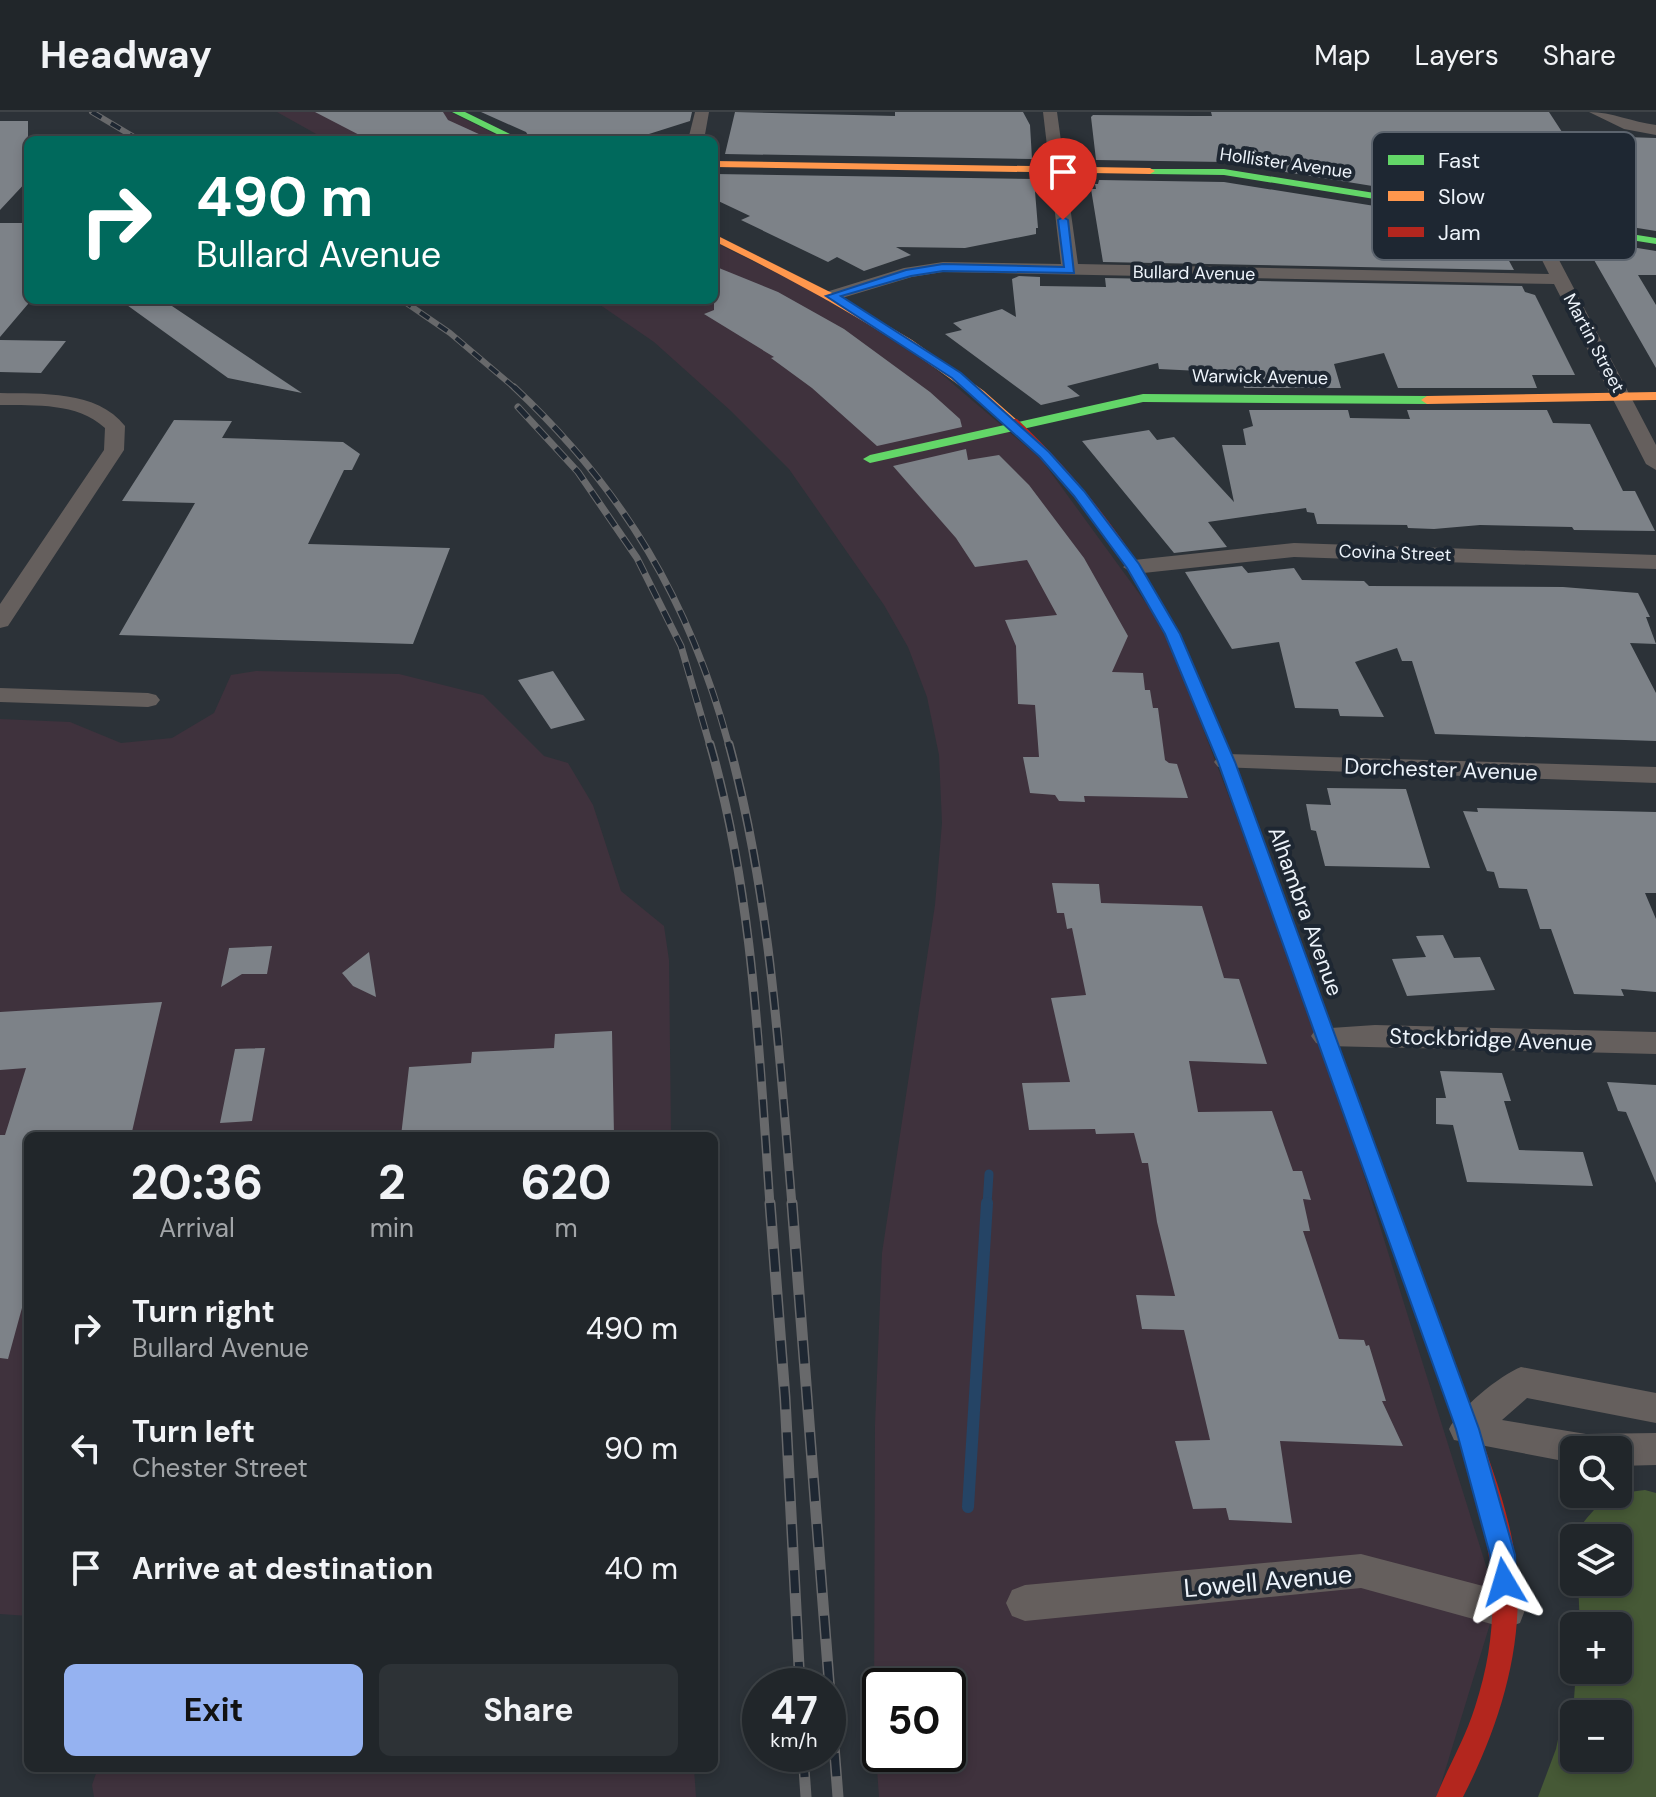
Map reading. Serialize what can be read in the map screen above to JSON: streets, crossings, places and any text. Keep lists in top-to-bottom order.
{
  "streets": {
    "main road": ["Hollister Avenue", "Warwick Avenue", "Alhambra Avenue"],
    "street": [
      "Bullard Avenue",
      "Martin Street",
      "Covina Street",
      "Dorchester Avenue",
      "Stockbridge Avenue",
      "Lowell Avenue"
    ]
  },
  "crossings": [
    ["Bullard Avenue", "Martin Street"],
    ["Bullard Avenue", "Alhambra Avenue"],
    ["Martin Street", "Warwick Avenue"],
    ["Warwick Avenue", "Alhambra Avenue"],
    ["Covina Street", "Alhambra Avenue"],
    ["Dorchester Avenue", "Alhambra Avenue"],
    ["Alhambra Avenue", "Stockbridge Avenue"],
    ["Alhambra Avenue", "Lowell Avenue"]
  ],
  "legend": ["Fast", "Slow", "Jam"],
  "page": {
    "header": "Headway",
    "nav": ["Map", "Layers", "Share"],
    "turn": ["490 m", "Bullard Avenue"],
    "eta": [
      "20:36",
      "Arrival",
      "2",
      "min",
      "620",
      "m"
    ],
    "list": [
      {
        "name": "Turn right",
        "note": "Bullard Avenue",
        "value": "490 m"
      },
      {
        "name": "Turn left",
        "note": "Chester Street",
        "value": "90 m"
      },
      {
        "name": "Arrive at destination",
        "value": "40 m"
      }
    ],
    "map_buttons": ["+", "−"],
    "buttons": ["Exit", "Share"],
    "speed": "47 km/h",
    "limit": "50"
  }
}
